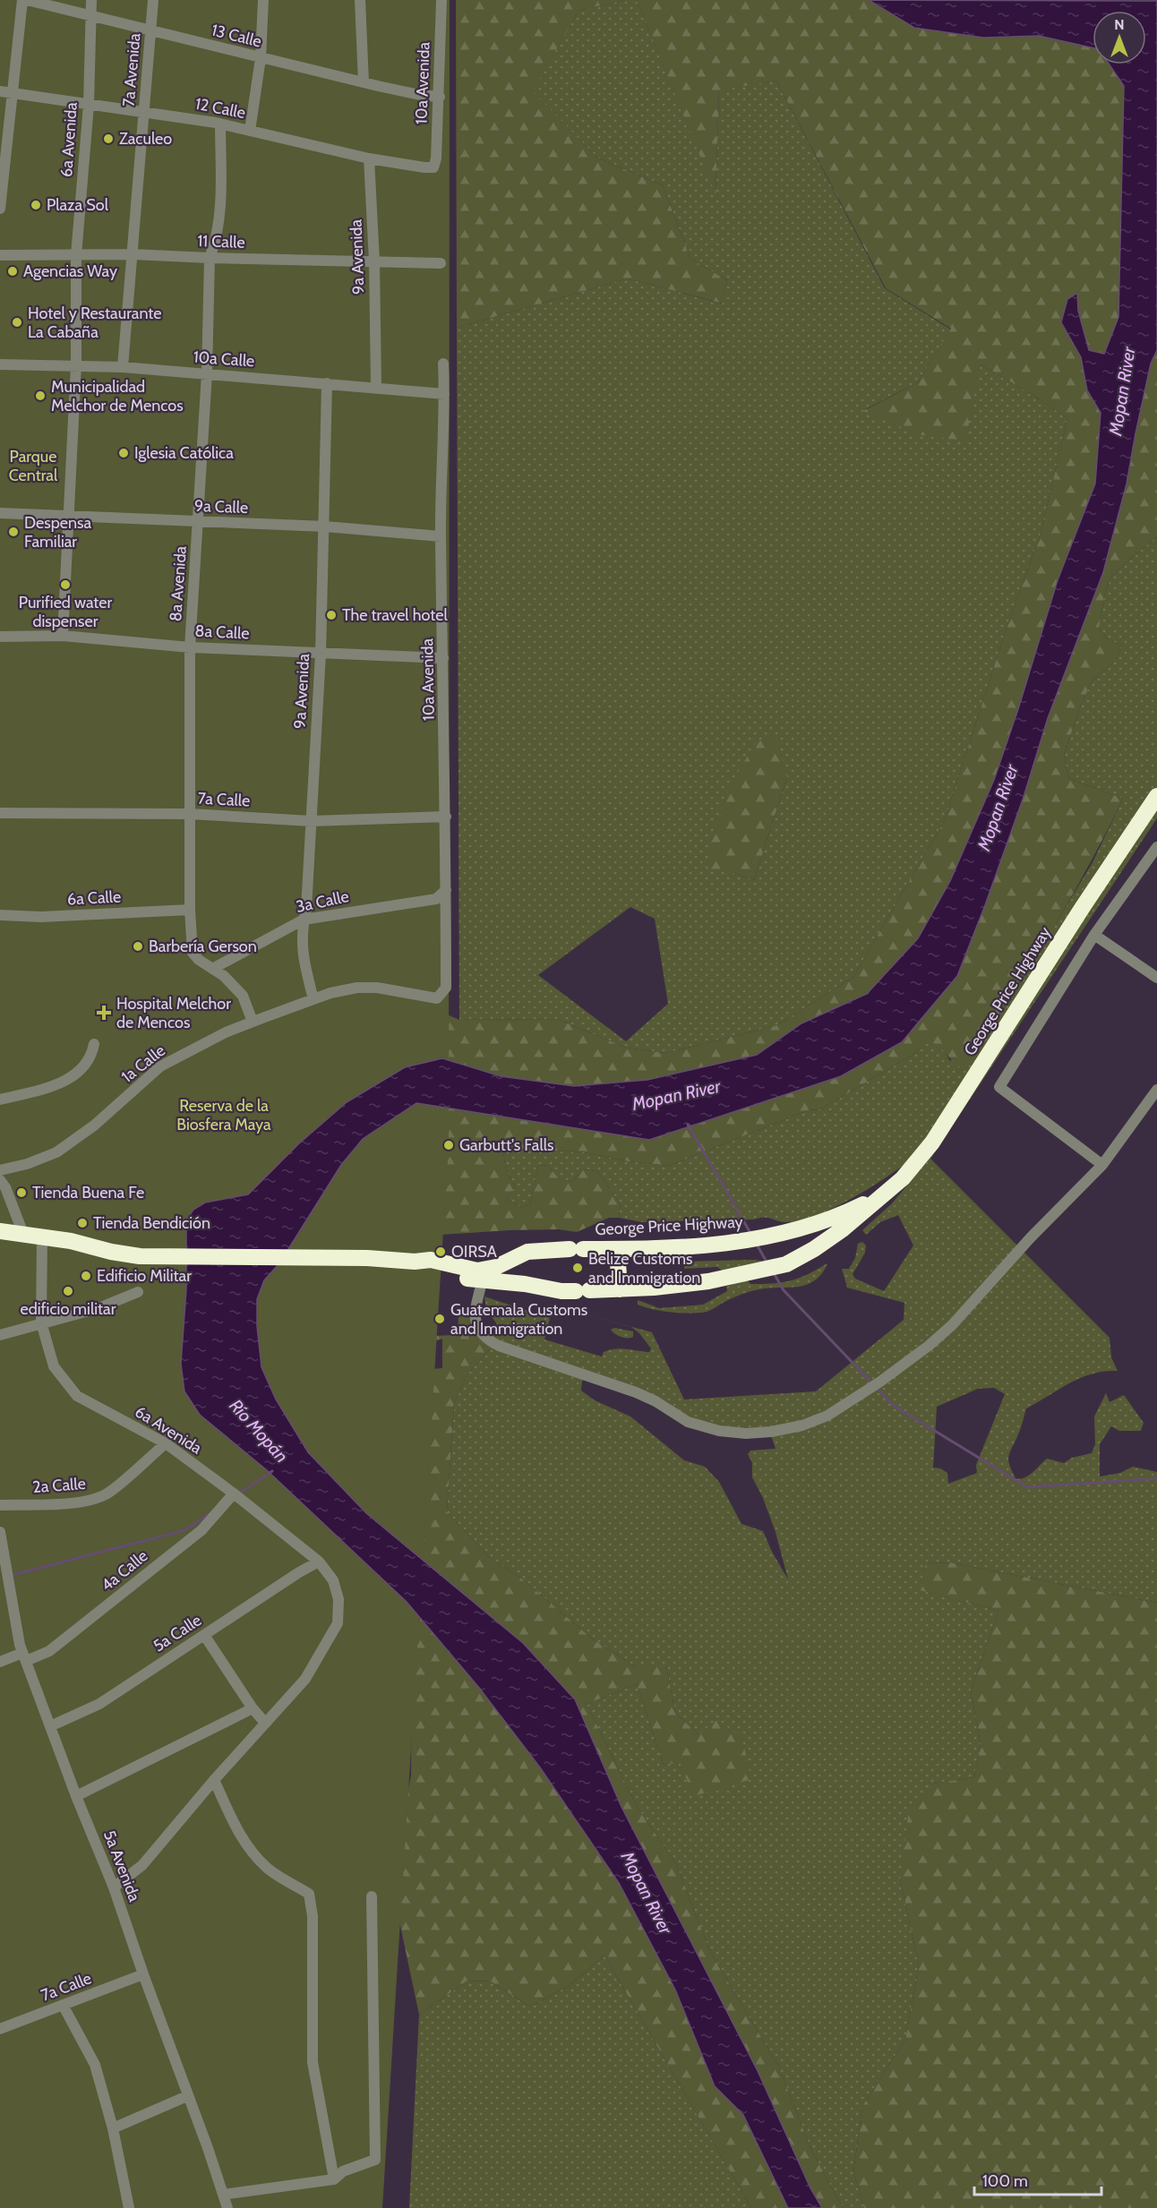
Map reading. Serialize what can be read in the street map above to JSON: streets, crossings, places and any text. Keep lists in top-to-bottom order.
{
  "streets": {
    "highway": ["George Price Highway"],
    "street": [
      "13 Calle",
      "7a Avenida",
      "10a Avenida",
      "12 Calle",
      "6a Avenida",
      "11 Calle",
      "9a Avenida",
      "10a Calle",
      "9a Calle",
      "8a Avenida",
      "8a Calle",
      "7a Calle",
      "6a Calle",
      "3a Calle",
      "1a Calle",
      "2a Calle",
      "4a Calle",
      "5a Calle",
      "5a Avenida"
    ]
  },
  "crossings": [
    ["13 Calle", "7a Avenida"],
    ["13 Calle", "10a Avenida"],
    ["13 Calle", "6a Avenida"],
    ["7a Avenida", "12 Calle"],
    ["7a Avenida", "11 Calle"],
    ["7a Avenida", "10a Calle"],
    ["10a Avenida", "12 Calle"],
    ["10a Avenida", "10a Calle"],
    ["10a Avenida", "9a Calle"],
    ["10a Avenida", "8a Calle"],
    ["10a Avenida", "7a Calle"],
    ["10a Avenida", "3a Calle"],
    ["10a Avenida", "1a Calle"],
    ["12 Calle", "6a Avenida"],
    ["12 Calle", "9a Avenida"],
    ["12 Calle", "8a Avenida"],
    ["6a Avenida", "11 Calle"],
    ["6a Avenida", "10a Calle"],
    ["6a Avenida", "9a Calle"],
    ["6a Avenida", "8a Calle"],
    ["6a Avenida", "George Price Highway"],
    ["6a Avenida", "2a Calle"],
    ["6a Avenida", "4a Calle"],
    ["6a Avenida", "5a Calle"],
    ["11 Calle", "9a Avenida"],
    ["11 Calle", "8a Avenida"],
    ["9a Avenida", "10a Calle"],
    ["9a Avenida", "9a Calle"],
    ["9a Avenida", "8a Calle"],
    ["9a Avenida", "7a Calle"],
    ["9a Avenida", "3a Calle"],
    ["9a Avenida", "1a Calle"],
    ["10a Calle", "8a Avenida"],
    ["9a Calle", "8a Avenida"],
    ["8a Avenida", "8a Calle"],
    ["8a Avenida", "7a Calle"],
    ["8a Avenida", "6a Calle"],
    ["8a Avenida", "3a Calle"],
    ["8a Avenida", "1a Calle"],
    ["7a Calle", "5a Avenida"],
    ["4a Calle", "5a Avenida"],
    ["5a Calle", "5a Avenida"]
  ],
  "water": ["Mopan River", "Río Mopán"],
  "parks": ["Parque Central", "Reserva de la Biosfera Maya"],
  "places": {
    "other": [
      "Zaculeo",
      "Plaza Sol",
      "Agencias Way",
      "Hotel y Restaurante La Cabaña",
      "Municipalidad Melchor de Mencos",
      "Iglesia Católica",
      "Despensa Familiar",
      "Purified water dispenser",
      "The travel hotel",
      "Barbería Gerson",
      "Garbutt's Falls",
      "Tienda Buena Fe",
      "Tienda Bendición",
      "OIRSA",
      "Belize Customs and Immigration",
      "Edificio Militar",
      "edificio militar",
      "Guatemala Customs and Immigration"
    ],
    "health": ["Hospital Melchor de Mencos"]
  },
  "scale_bar": "100 m",
  "north": "top"
}
